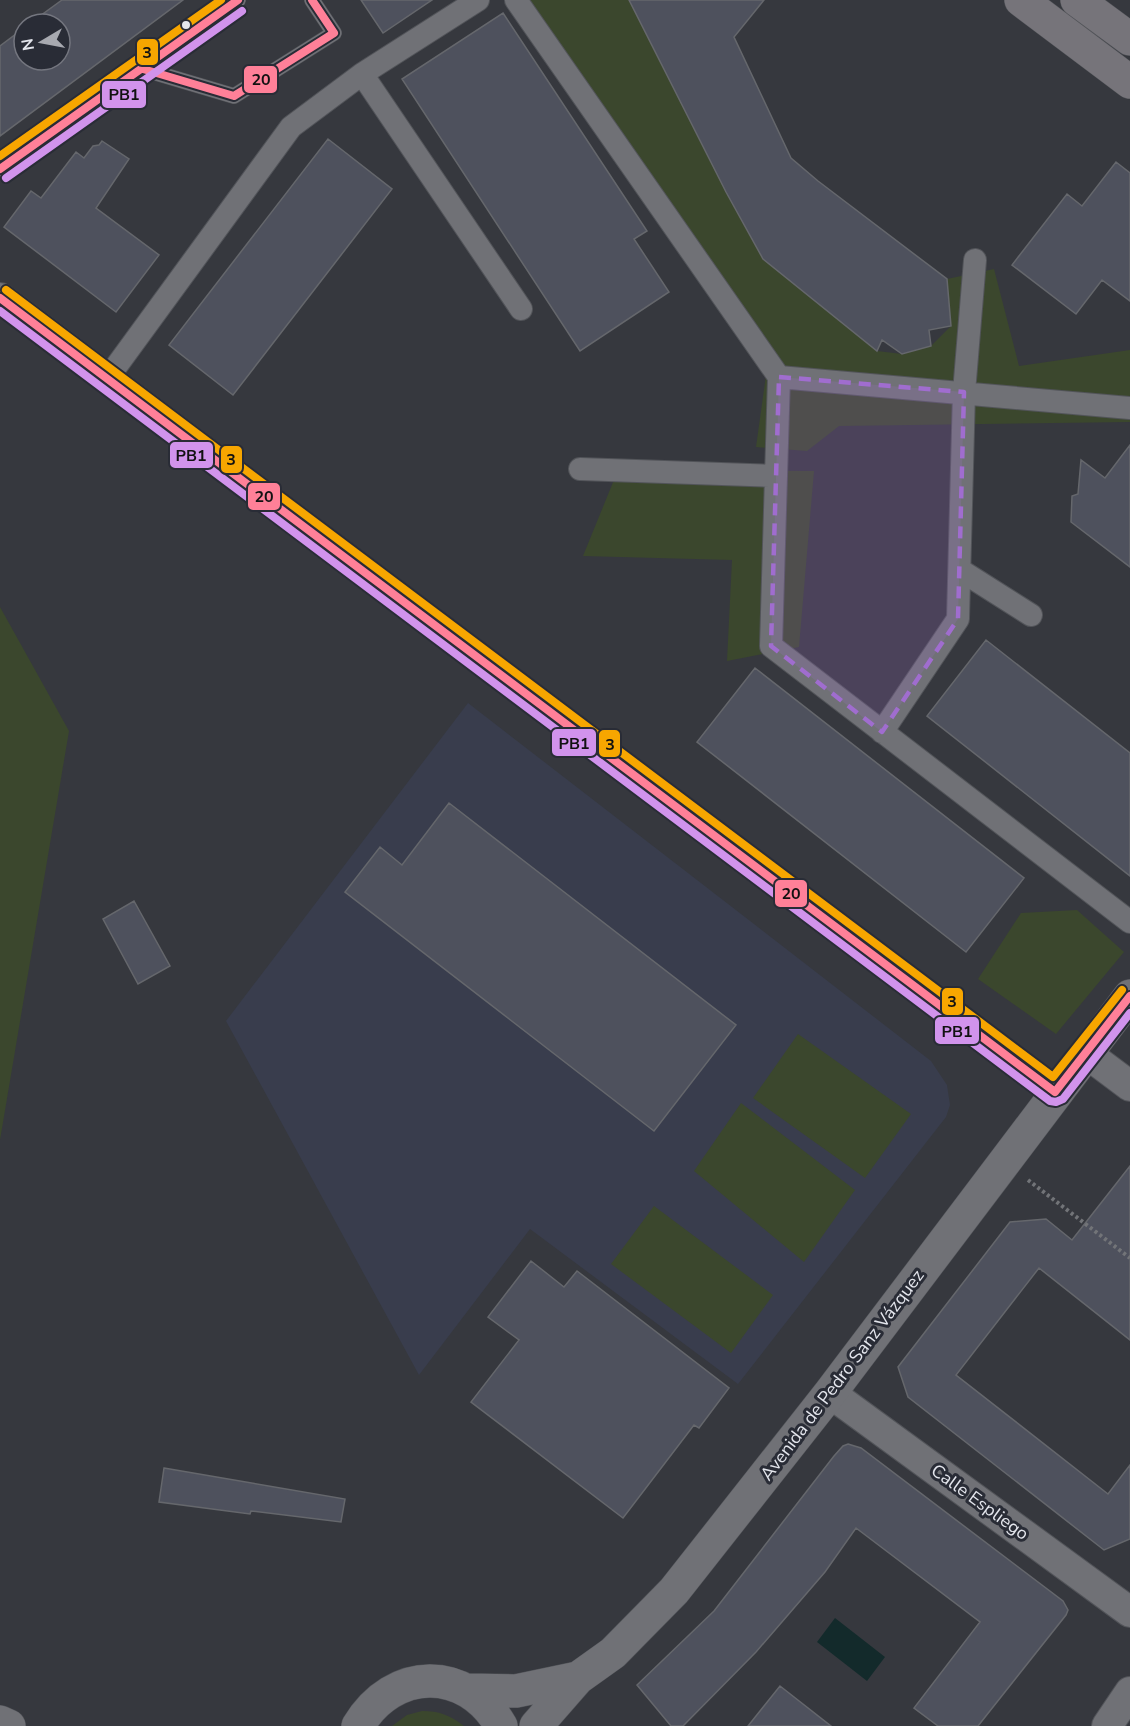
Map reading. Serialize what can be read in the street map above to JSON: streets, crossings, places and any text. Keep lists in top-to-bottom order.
{
  "streets": {
    "street": ["Avenida de Pedro Sanz Vázquez", "Calle Espliego"]
  },
  "crossings": [
    ["Avenida de Pedro Sanz Vázquez", "Calle Espliego"]
  ],
  "lines": ["transit line 20", "transit line 3", "transit line PB1"],
  "north": "left"
}
